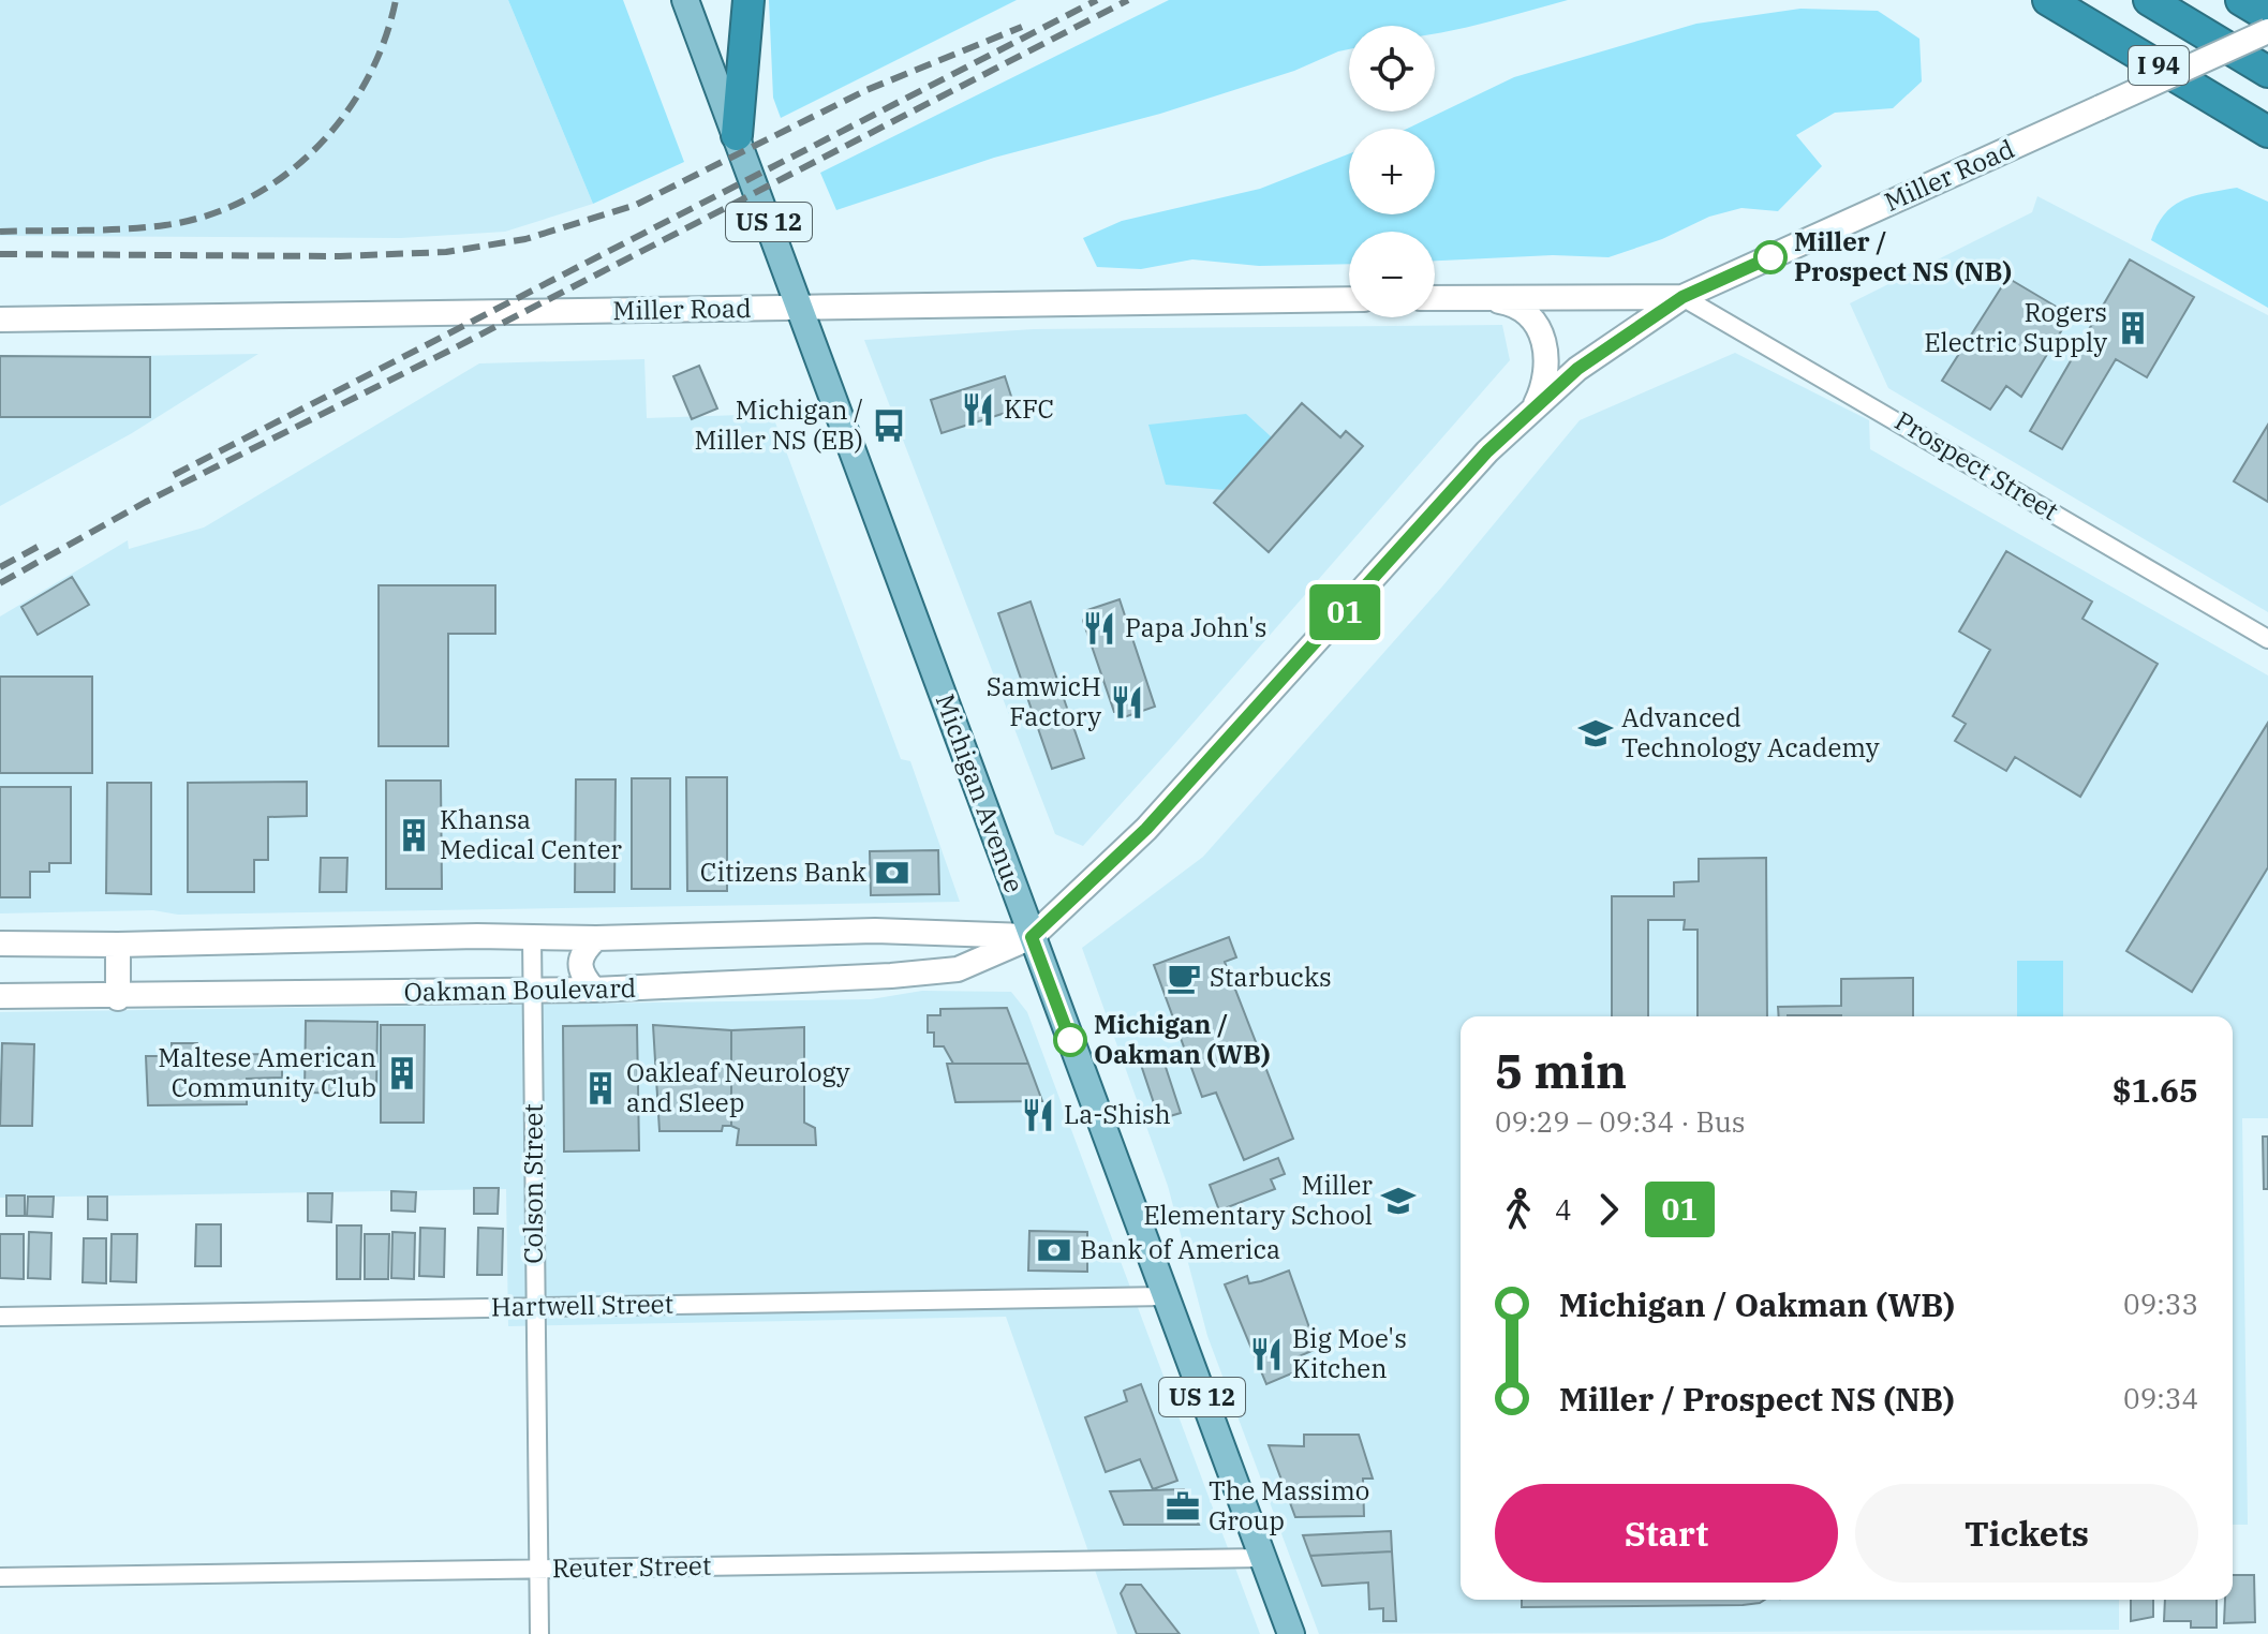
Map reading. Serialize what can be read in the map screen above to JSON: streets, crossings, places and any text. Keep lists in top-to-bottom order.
{
  "streets": {
    "highway": ["I 94"],
    "main road": ["US 12", "Michigan Avenue"],
    "street": [
      "Miller Road",
      "Prospect Street",
      "Oakman Boulevard",
      "Colson Street",
      "Hartwell Street",
      "Reuter Street"
    ]
  },
  "crossings": [
    ["Miller Road", "Prospect Street"],
    ["Miller Road", "Michigan Avenue"],
    ["Miller Road", "Oakman Boulevard"],
    ["Prospect Street", "Oakman Boulevard"],
    ["Michigan Avenue", "Oakman Boulevard"],
    ["Michigan Avenue", "Hartwell Street"],
    ["Michigan Avenue", "Reuter Street"],
    ["Oakman Boulevard", "Colson Street"],
    ["Colson Street", "Hartwell Street"],
    ["Colson Street", "Reuter Street"]
  ],
  "places": {
    "other": ["Miller / Prospect NS (NB)", "Michigan / Oakman (WB)"],
    "building": [
      "Rogers Electric Supply",
      "Khansa Medical Center",
      "Maltese American Community Club",
      "Oakleaf Neurology and Sleep"
    ],
    "restaurant": [
      "KFC",
      "Papa John's",
      "SamwicH Factory",
      "La-Shish",
      "Big Moe's Kitchen"
    ],
    "bus stop": ["Michigan / Miller NS (EB)"],
    "school or university": ["Advanced Technology Academy", "Miller Elementary School"],
    "bank": ["Citizens Bank", "Bank of America"],
    "cafe": ["Starbucks"],
    "office": ["The Massimo Group"]
  },
  "lines": ["bus line 01"],
  "page": {
    "on_map": "01",
    "map_buttons": ["+", "−"],
    "heading": ["5 min", "09:29 – 09:34 · Bus", "$1.65"],
    "legs": ["4", "01"],
    "list": [
      {
        "name": "Michigan / Oakman (WB)",
        "value": "09:33"
      },
      {
        "name": "Miller / Prospect NS (NB)",
        "value": "09:34"
      }
    ],
    "buttons": ["Start", "Tickets"]
  }
}
